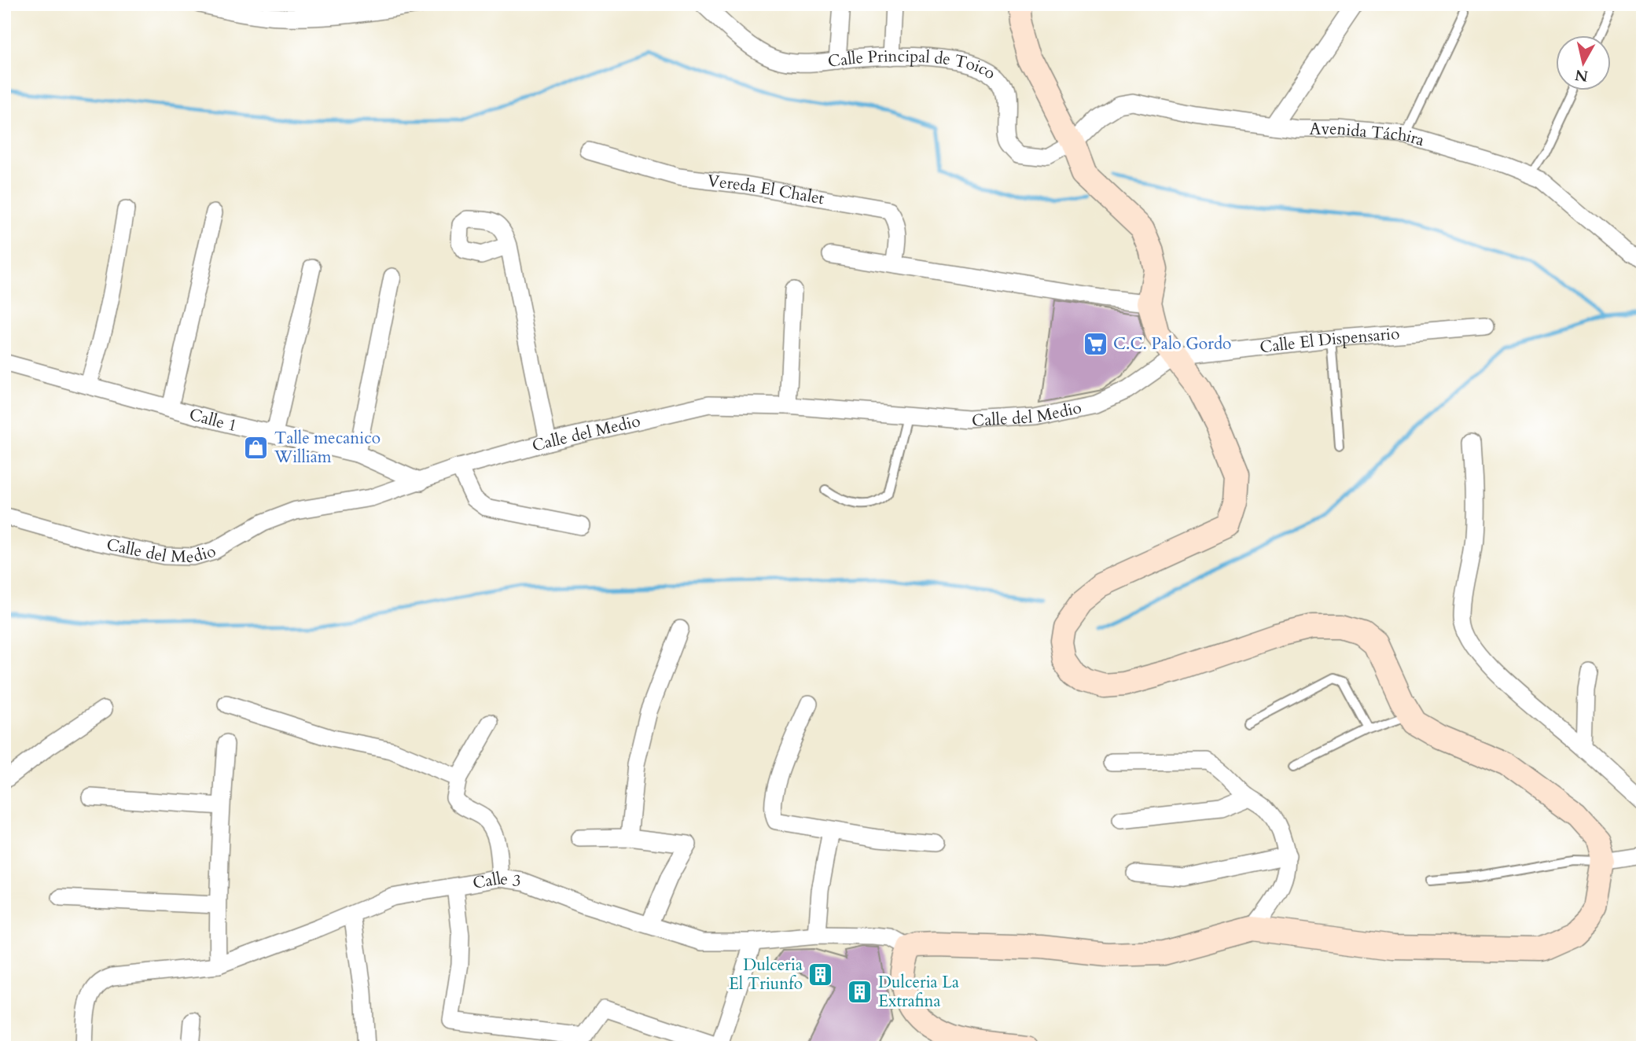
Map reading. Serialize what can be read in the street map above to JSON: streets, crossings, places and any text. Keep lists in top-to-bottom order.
{
  "streets": {
    "street": [
      "Calle Principal de Toico",
      "Avenida Táchira",
      "Vereda El Chalet",
      "Calle El Dispensario",
      "Calle del Medio",
      "Calle 1",
      "Calle 3"
    ]
  },
  "crossings": [
    ["Calle Principal de Toico", "Avenida Táchira"],
    ["Calle El Dispensario", "Calle del Medio"],
    ["Calle del Medio", "Calle 1"]
  ],
  "places": {
    "supermarket": ["C.C. Palo Gordo"],
    "shop": ["Talle mecanico William"],
    "building": ["Dulceria El Triunfo", "Dulceria La Extrafina"]
  },
  "north": "bottom"
}
